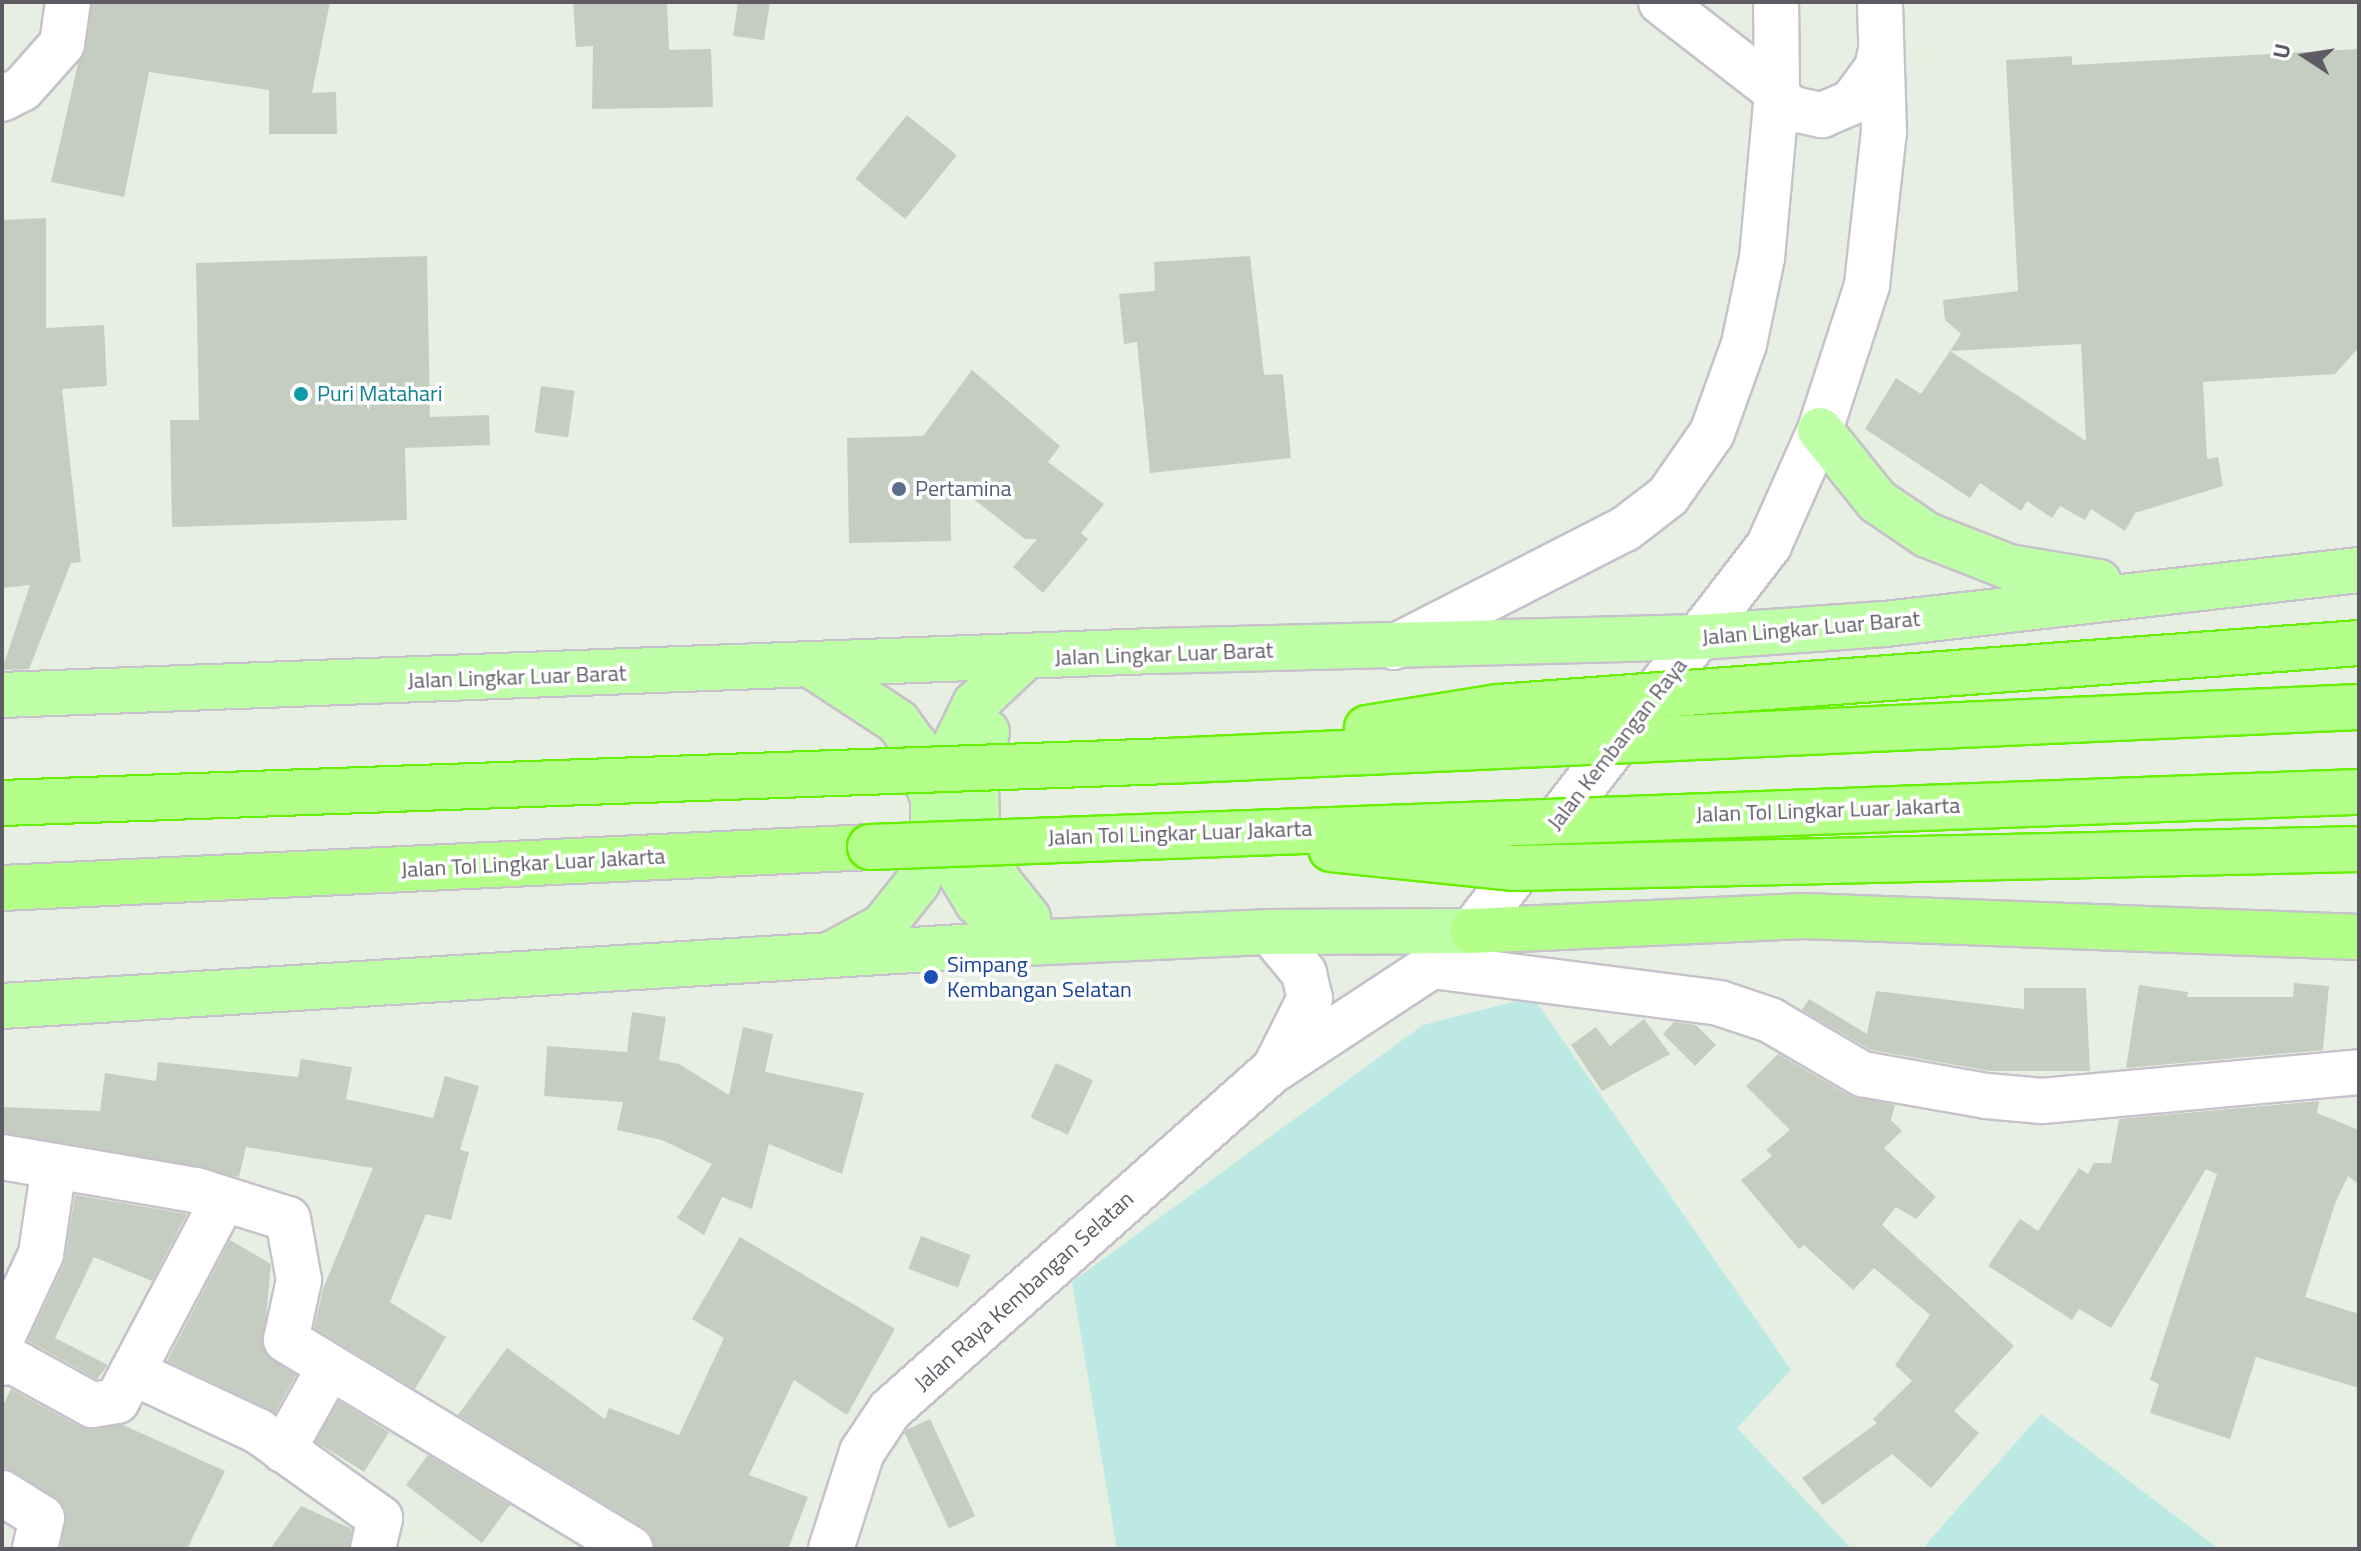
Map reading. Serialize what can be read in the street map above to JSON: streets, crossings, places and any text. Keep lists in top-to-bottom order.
{
  "streets": {
    "highway": ["Jalan Tol Lingkar Luar Jakarta"],
    "main road": ["Jalan Lingkar Luar Barat", "Jalan Kembangan Raya", "Jalan Raya Kembangan Selatan"]
  },
  "crossings": [
    ["Jalan Lingkar Luar Barat", "Jalan Kembangan Raya"],
    ["Jalan Kembangan Raya", "Jalan Raya Kembangan Selatan"]
  ],
  "places": ["Puri Matahari", "Pertamina", "Simpang Kembangan Selatan"],
  "north": "left"
}
